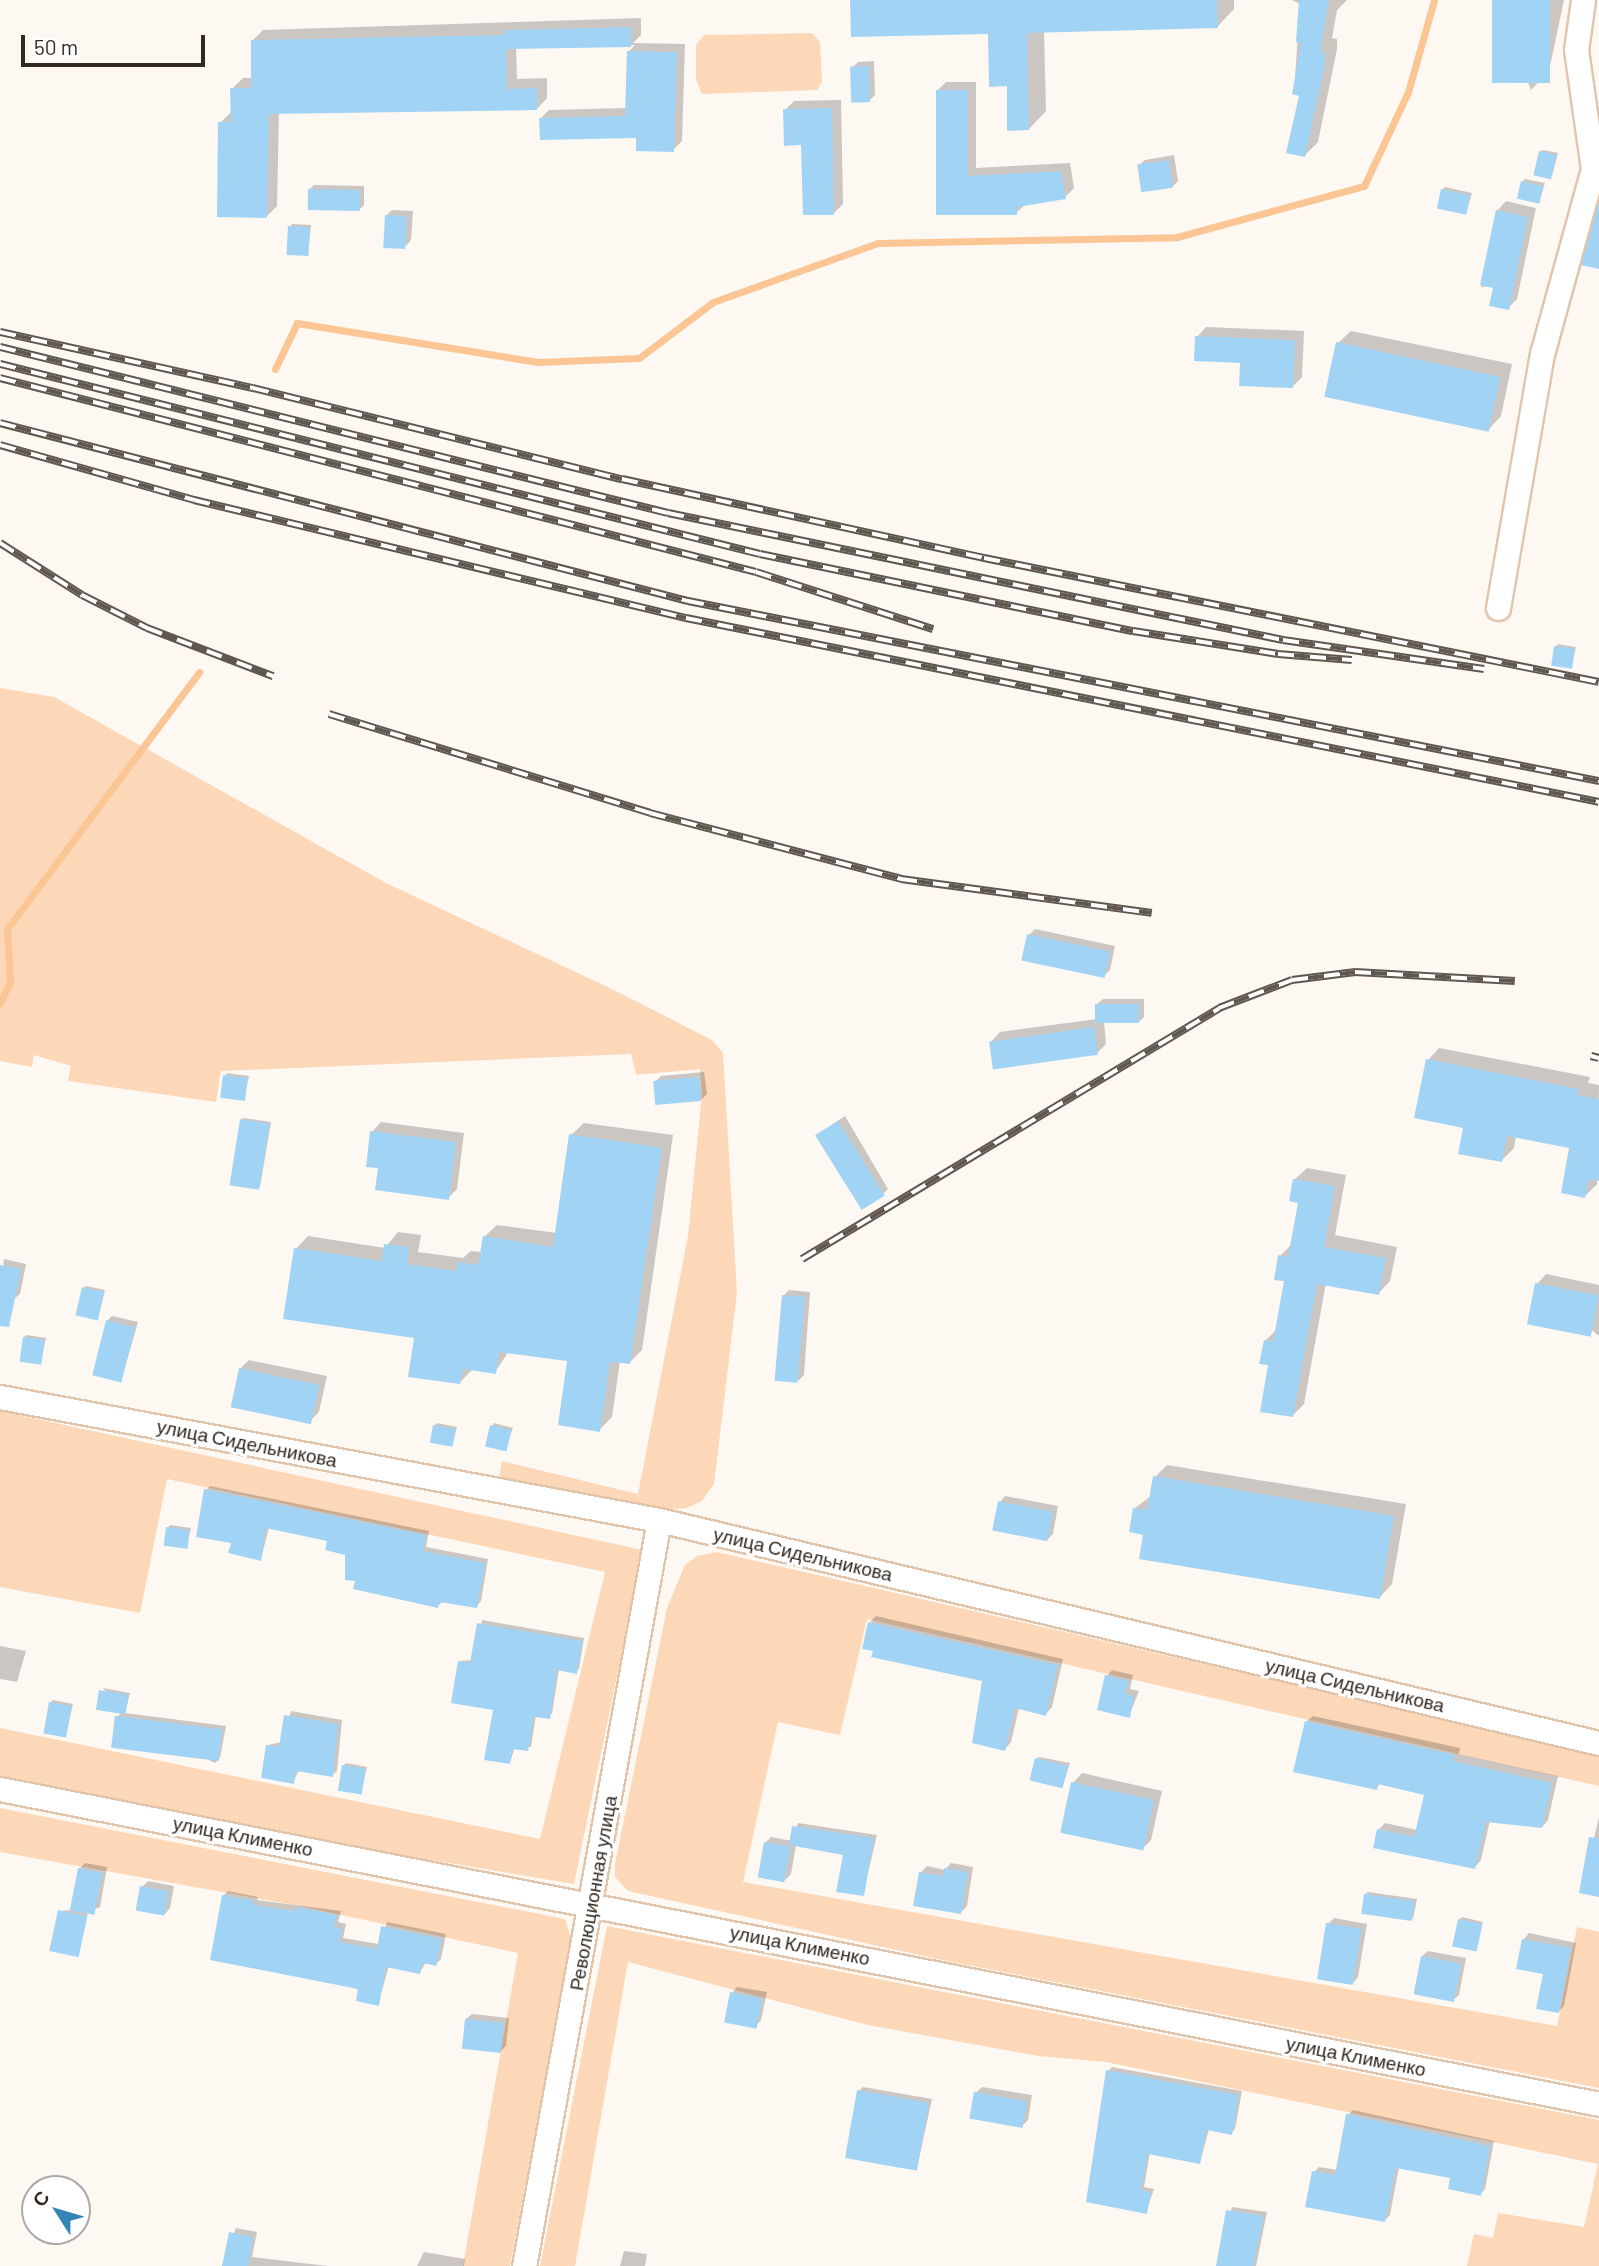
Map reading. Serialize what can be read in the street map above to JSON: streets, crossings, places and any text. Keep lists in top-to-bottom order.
{
  "streets": {
    "street": ["улица Сидельникова", "улица Клименко", "Революционная улица"]
  },
  "crossings": [
    ["улица Сидельникова", "Революционная улица"],
    ["улица Клименко", "Революционная улица"]
  ],
  "scale_bar": "50 m",
  "north": "top left"
}
